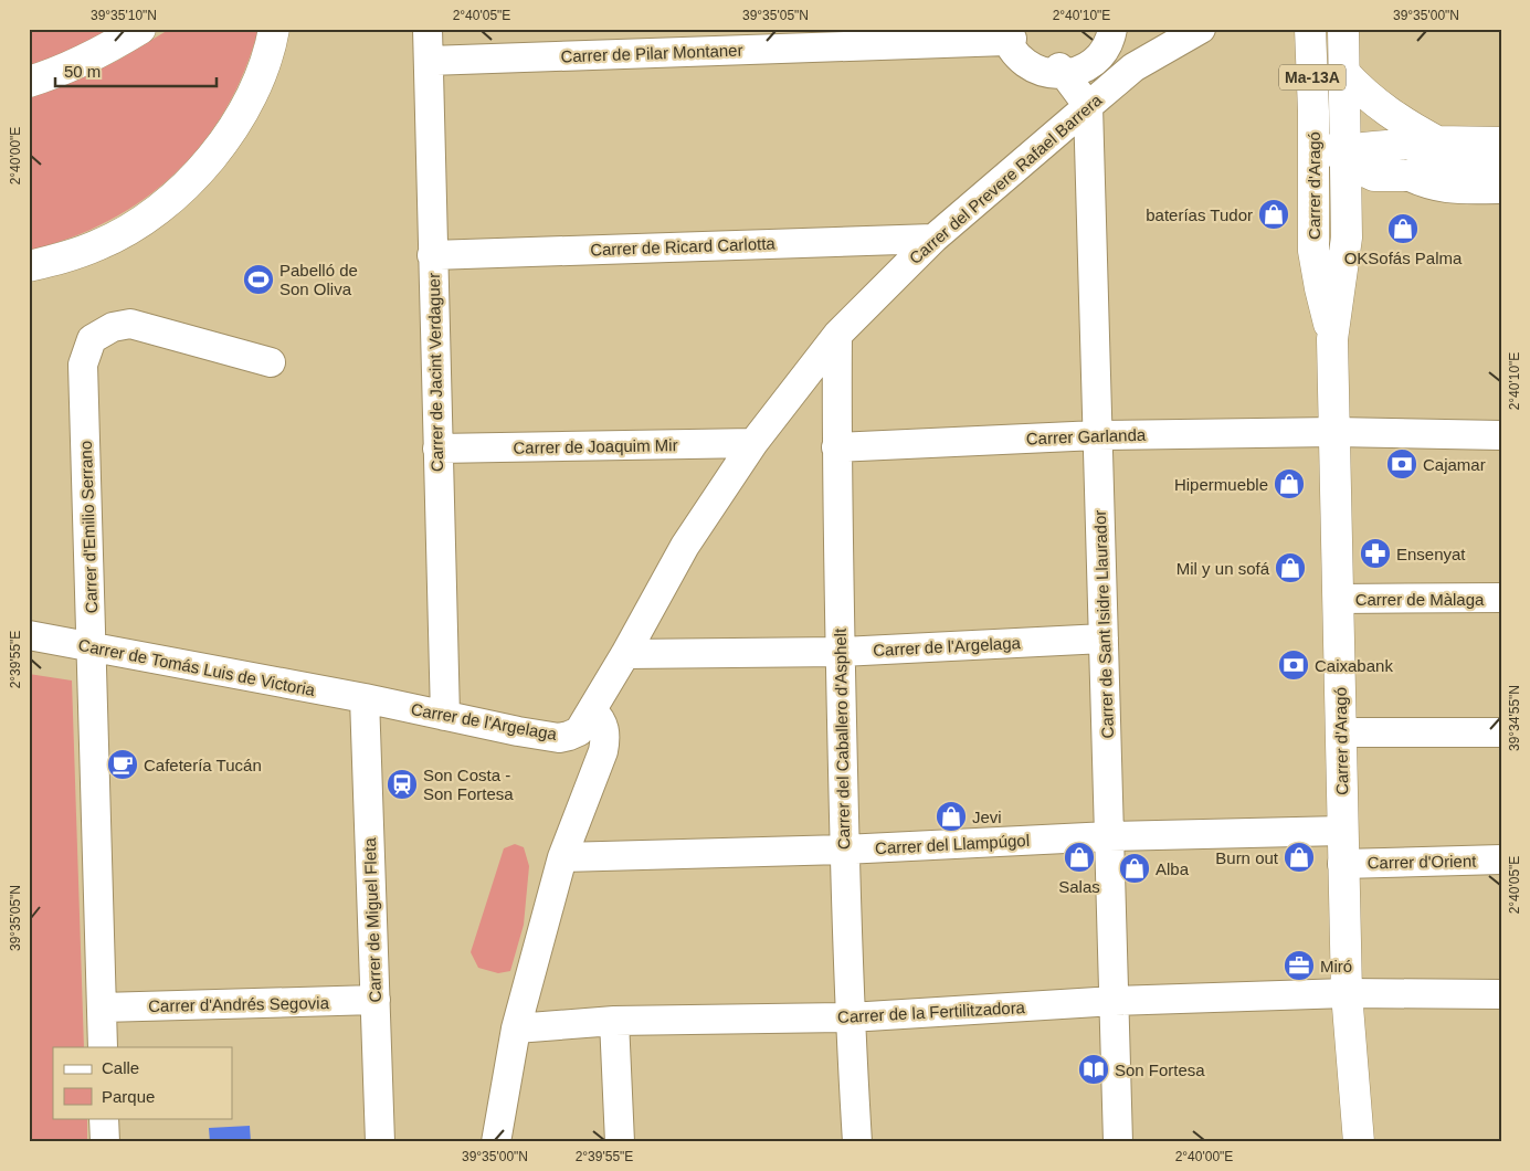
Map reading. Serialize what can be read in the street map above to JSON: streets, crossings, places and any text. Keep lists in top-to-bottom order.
{
  "streets": {
    "main road": ["Ma-13A", "Carrer d'Aragó"],
    "street": [
      "Carrer de Pilar Montaner",
      "Carrer del Prevere Rafael Barrera",
      "Carrer de Ricard Carlotta",
      "Carrer de Jacint Verdaguer",
      "Carrer Garlanda",
      "Carrer de Joaquim Mir",
      "Carrer d'Emilio Serrano",
      "Carrer de Màlaga",
      "Carrer de Sant Isidre Llaurador",
      "Carrer de l'Argelaga",
      "Carrer de Tomás Luis de Victoria",
      "Carrer del Caballero d'Asphelt",
      "Carrer del Llampúgol",
      "Carrer d'Orient",
      "Carrer de Miguel Fleta",
      "Carrer d'Andrés Segovia",
      "Carrer de la Fertilitzadora"
    ]
  },
  "crossings": [
    ["Carrer de Pilar Montaner", "Carrer de Jacint Verdaguer"],
    ["Carrer del Prevere Rafael Barrera", "Carrer de Ricard Carlotta"],
    ["Carrer del Prevere Rafael Barrera", "Carrer de Joaquim Mir"],
    ["Carrer del Prevere Rafael Barrera", "Carrer de Sant Isidre Llaurador"],
    ["Carrer del Prevere Rafael Barrera", "Carrer de l'Argelaga"],
    ["Carrer del Prevere Rafael Barrera", "Carrer del Caballero d'Asphelt"],
    ["Carrer d'Aragó", "Carrer Garlanda"],
    ["Carrer d'Aragó", "Carrer de Màlaga"],
    ["Carrer d'Aragó", "Carrer del Llampúgol"],
    ["Carrer d'Aragó", "Carrer d'Orient"],
    ["Carrer d'Aragó", "Carrer de la Fertilitzadora"],
    ["Carrer de Ricard Carlotta", "Carrer de Jacint Verdaguer"],
    ["Carrer de Jacint Verdaguer", "Carrer de Joaquim Mir"],
    ["Carrer de Jacint Verdaguer", "Carrer de l'Argelaga"],
    ["Carrer Garlanda", "Carrer de Sant Isidre Llaurador"],
    ["Carrer Garlanda", "Carrer del Caballero d'Asphelt"],
    ["Carrer d'Emilio Serrano", "Carrer de Tomás Luis de Victoria"],
    ["Carrer d'Emilio Serrano", "Carrer d'Andrés Segovia"],
    ["Carrer de Sant Isidre Llaurador", "Carrer de l'Argelaga"],
    ["Carrer de Sant Isidre Llaurador", "Carrer del Llampúgol"],
    ["Carrer de Sant Isidre Llaurador", "Carrer de la Fertilitzadora"],
    ["Carrer de l'Argelaga", "Carrer de Tomás Luis de Victoria"],
    ["Carrer de l'Argelaga", "Carrer del Caballero d'Asphelt"],
    ["Carrer de l'Argelaga", "Carrer de Miguel Fleta"],
    ["Carrer de Tomás Luis de Victoria", "Carrer de Miguel Fleta"],
    ["Carrer del Caballero d'Asphelt", "Carrer del Llampúgol"],
    ["Carrer del Caballero d'Asphelt", "Carrer de la Fertilitzadora"],
    ["Carrer de Miguel Fleta", "Carrer d'Andrés Segovia"]
  ],
  "places": {
    "shop": [
      "baterías Tudor",
      "OKSofás Palma",
      "Hipermueble",
      "Mil y un sofá",
      "Jevi",
      "Salas",
      "Burn out",
      "Alba"
    ],
    "sports": ["Pabelló de Son Oliva"],
    "bank": ["Cajamar", "Caixabank"],
    "pharmacy": ["Ensenyat"],
    "cafe": ["Cafetería Tucán"],
    "station": ["Son Costa - Son Fortesa"],
    "office": ["Miró"],
    "library": ["Son Fortesa"]
  },
  "legend": ["Calle", "Parque"],
  "scale_bar": "50 m",
  "coordinates": [
    "39°35'10\"N",
    "2°40'05\"E",
    "39°35'05\"N",
    "2°40'10\"E",
    "39°35'00\"N",
    "2°40'00\"E",
    "2°39'55\"E",
    "39°34'55\"N"
  ]
}
